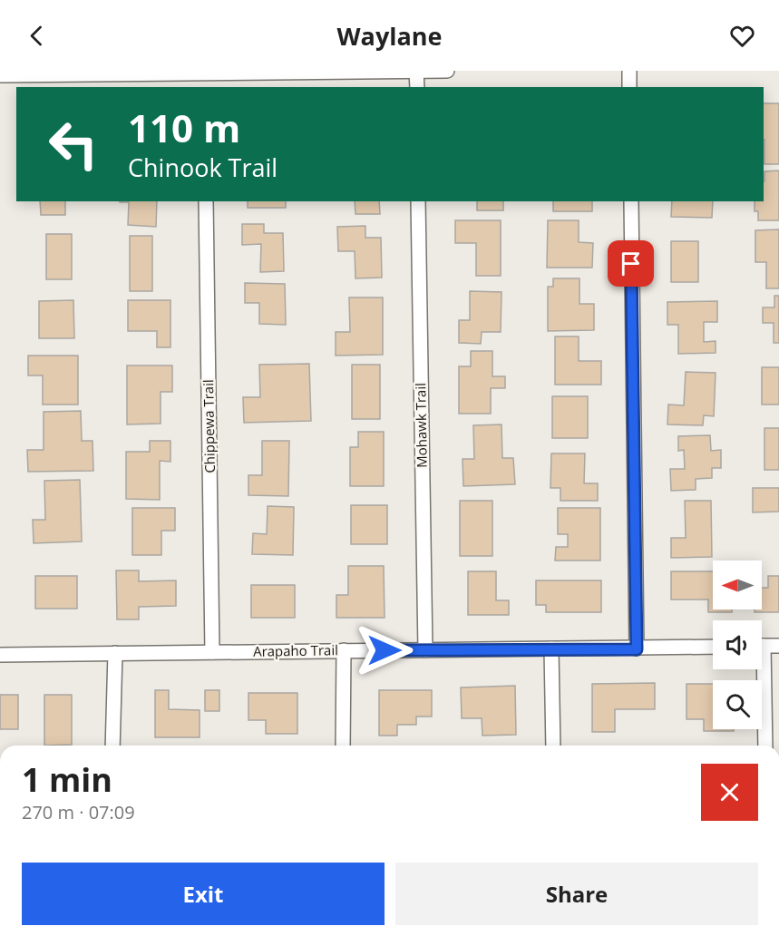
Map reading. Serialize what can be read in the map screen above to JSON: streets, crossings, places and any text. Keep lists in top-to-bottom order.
{
  "streets": {
    "street": ["Mohawk Trail", "Chippewa Trail", "Arapaho Trail"]
  },
  "crossings": [
    ["Mohawk Trail", "Arapaho Trail"],
    ["Chippewa Trail", "Arapaho Trail"]
  ],
  "north": "left",
  "page": {
    "header": "Waylane",
    "turn": ["110 m", "Chinook Trail"],
    "heading": ["1 min", "270 m · 07:09"],
    "buttons": ["Exit", "Share"]
  }
}
